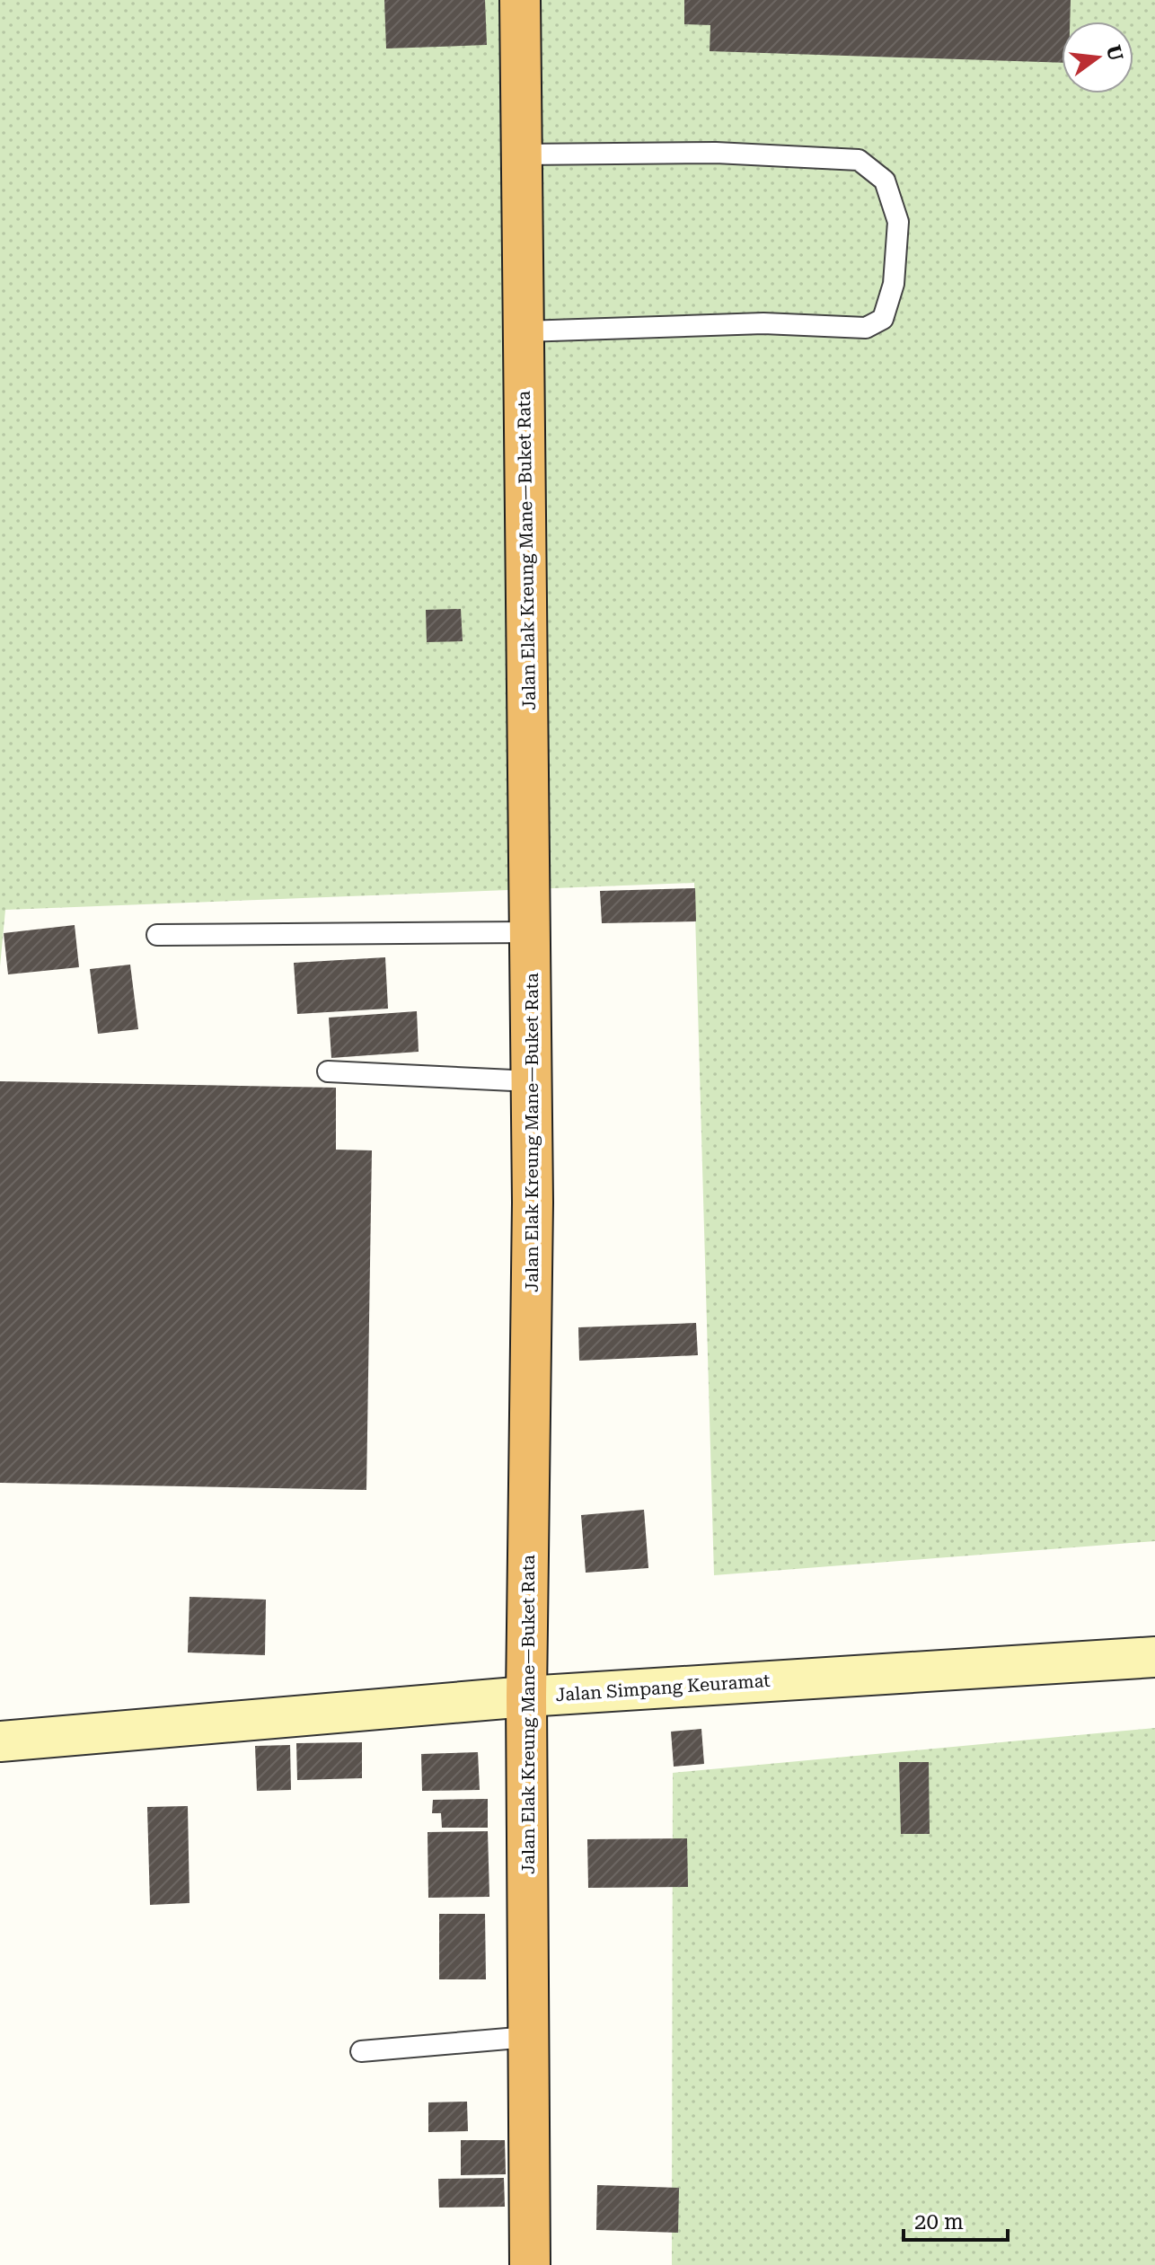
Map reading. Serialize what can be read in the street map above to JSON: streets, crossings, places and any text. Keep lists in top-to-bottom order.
{
  "streets": {
    "highway": ["Jalan Elak Kreung Mane—Buket Rata"],
    "main road": ["Jalan Simpang Keuramat"]
  },
  "crossings": [
    ["Jalan Elak Kreung Mane—Buket Rata", "Jalan Simpang Keuramat"]
  ],
  "scale_bar": "20 m",
  "north": "right"
}
